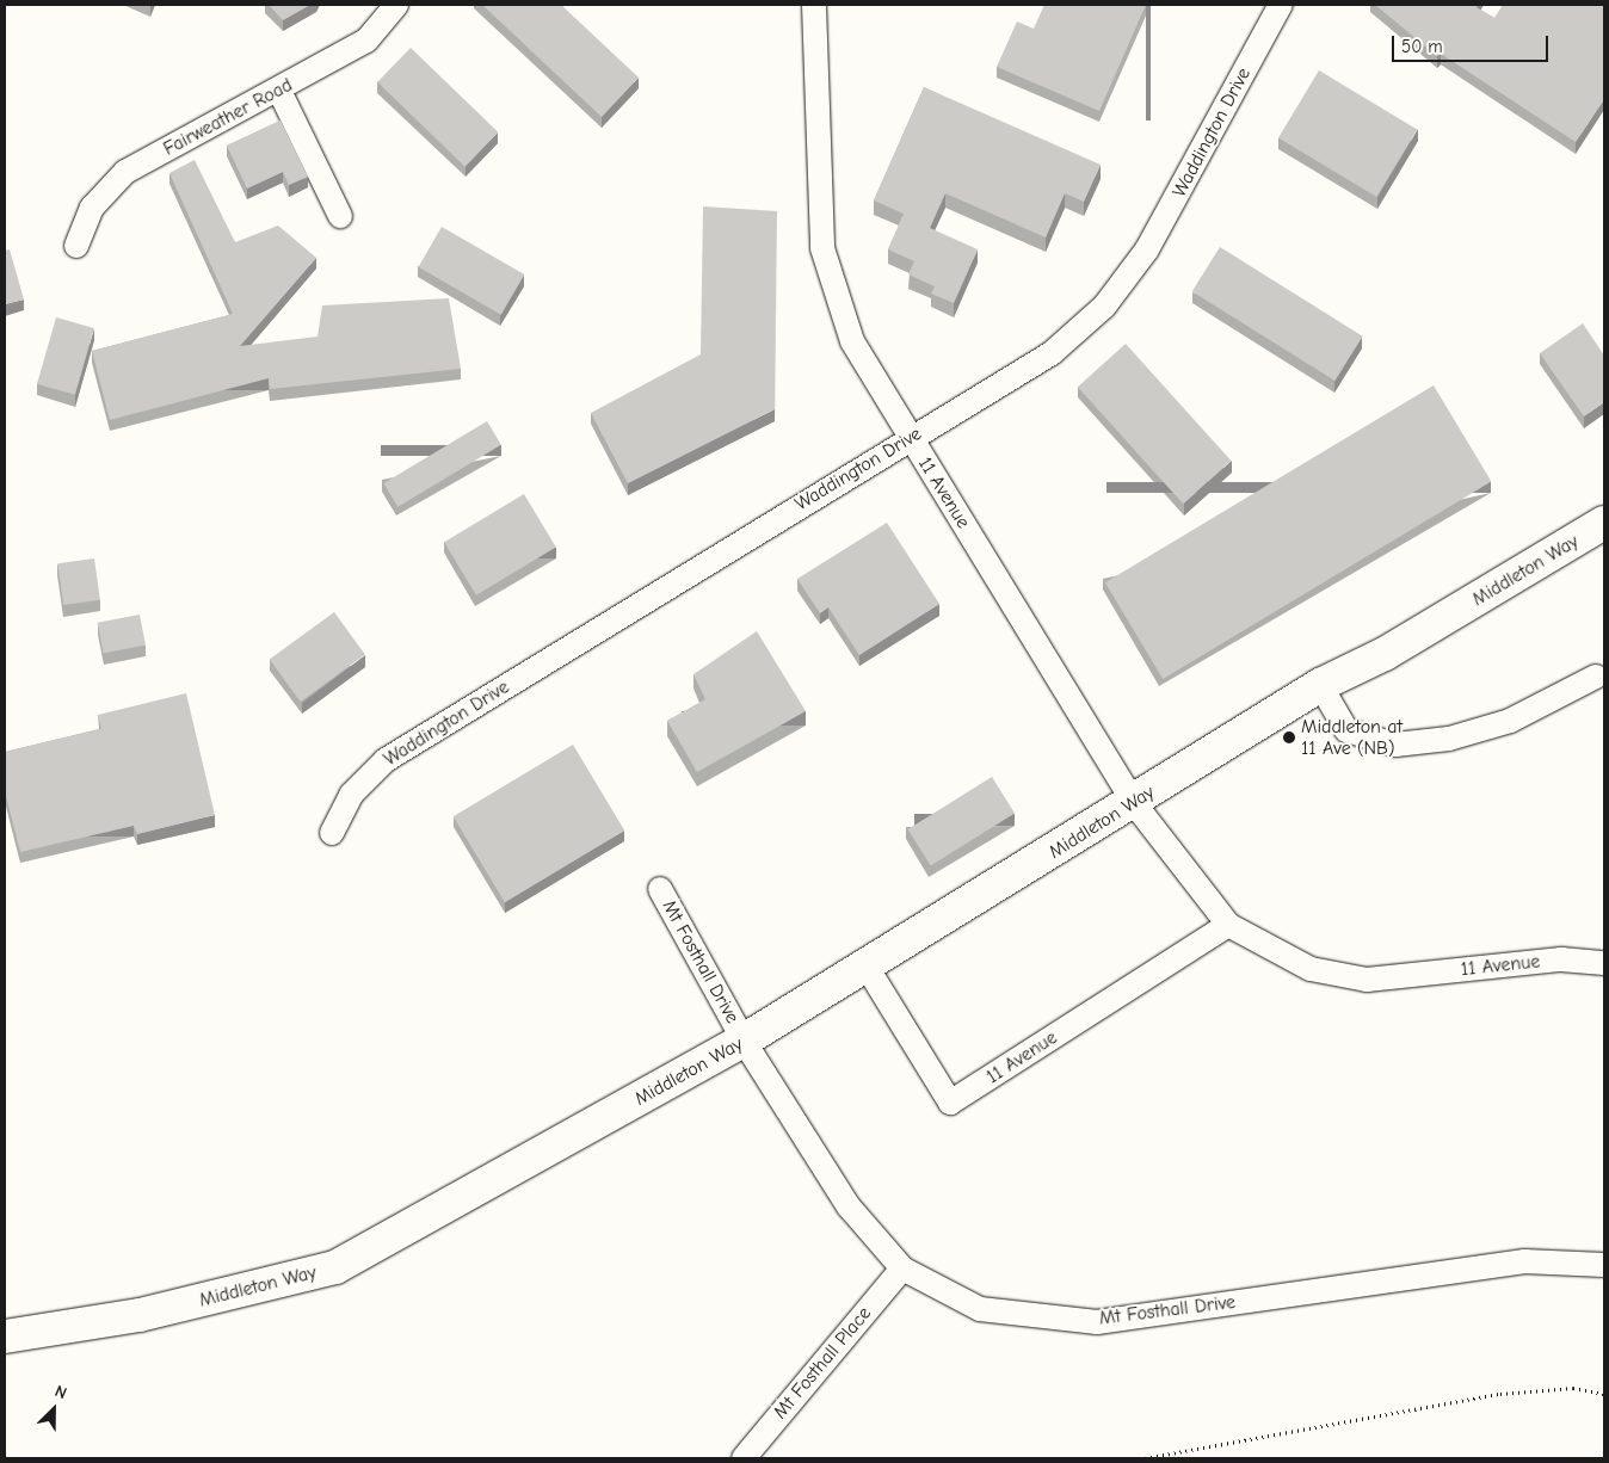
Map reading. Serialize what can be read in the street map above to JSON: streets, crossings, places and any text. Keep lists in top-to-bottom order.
{
  "streets": {
    "street": [
      "Fairweather Road",
      "Waddington Drive",
      "11 Avenue",
      "Middleton Way",
      "Mt Fosthall Drive",
      "Mt Fosthall Place"
    ]
  },
  "crossings": [
    ["Waddington Drive", "11 Avenue"],
    ["11 Avenue", "Middleton Way"],
    ["Middleton Way", "Mt Fosthall Drive"],
    ["Mt Fosthall Drive", "Mt Fosthall Place"]
  ],
  "places": ["Middleton at 11 Ave (NB)"],
  "scale_bar": "50 m",
  "north": "top right"
}
